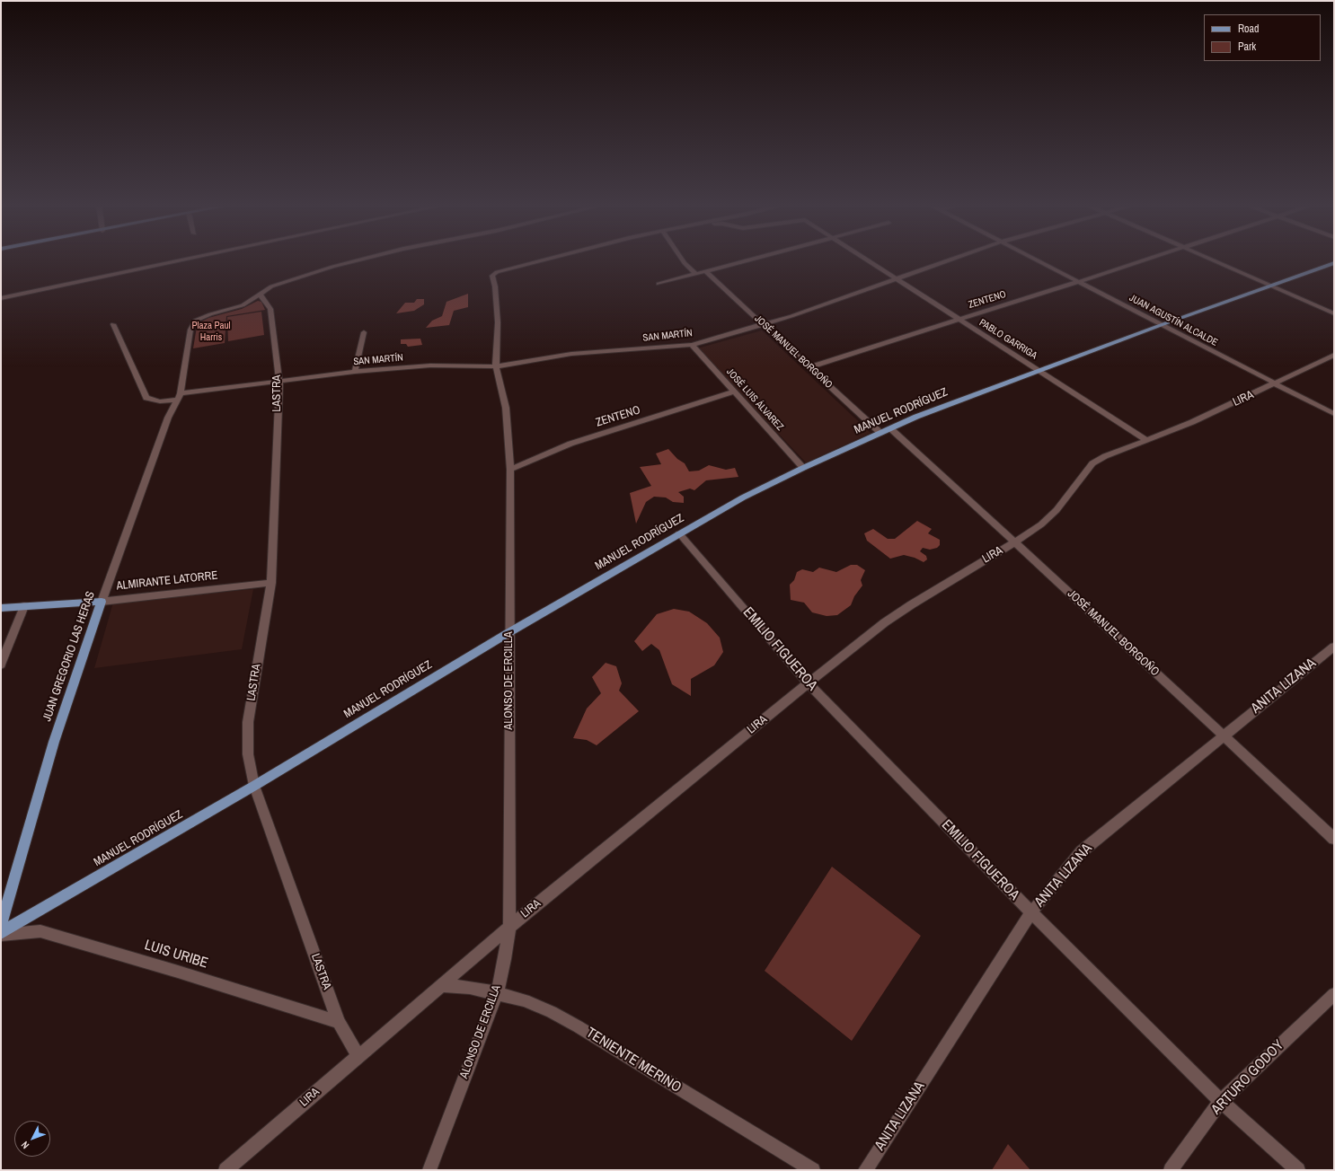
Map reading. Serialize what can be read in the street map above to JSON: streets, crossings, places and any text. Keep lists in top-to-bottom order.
{
  "streets": {
    "main road": ["MANUEL RODRÍGUEZ", "ALMIRANTE LATORRE", "JUAN GREGORIO LAS HERAS"],
    "street": [
      "ZENTENO",
      "JUAN AGUSTÍN ALCALDE",
      "SAN MARTÍN",
      "PABLO GARRIGA",
      "JOSÉ MANUEL BORGOÑO",
      "LASTRA",
      "LIRA",
      "JOSÉ LUIS ÁLVAREZ",
      "EMILIO FIGUEROA",
      "ALONSO DE ERCILLA",
      "ANITA LIZANA",
      "LUIS URIBE",
      "TENIENTE MERINO",
      "ARTURO GODOY"
    ]
  },
  "crossings": [
    ["ZENTENO", "JUAN AGUSTÍN ALCALDE"],
    ["ZENTENO", "PABLO GARRIGA"],
    ["ZENTENO", "JOSÉ MANUEL BORGOÑO"],
    ["ZENTENO", "JOSÉ LUIS ÁLVAREZ"],
    ["ZENTENO", "ALONSO DE ERCILLA"],
    ["JUAN AGUSTÍN ALCALDE", "LIRA"],
    ["JUAN AGUSTÍN ALCALDE", "MANUEL RODRÍGUEZ"],
    ["SAN MARTÍN", "PABLO GARRIGA"],
    ["SAN MARTÍN", "JOSÉ MANUEL BORGOÑO"],
    ["SAN MARTÍN", "LASTRA"],
    ["SAN MARTÍN", "JOSÉ LUIS ÁLVAREZ"],
    ["SAN MARTÍN", "JUAN GREGORIO LAS HERAS"],
    ["SAN MARTÍN", "ALONSO DE ERCILLA"],
    ["PABLO GARRIGA", "LIRA"],
    ["PABLO GARRIGA", "MANUEL RODRÍGUEZ"],
    ["JOSÉ MANUEL BORGOÑO", "LIRA"],
    ["JOSÉ MANUEL BORGOÑO", "MANUEL RODRÍGUEZ"],
    ["JOSÉ MANUEL BORGOÑO", "ANITA LIZANA"],
    ["LASTRA", "LIRA"],
    ["LASTRA", "MANUEL RODRÍGUEZ"],
    ["LASTRA", "ALMIRANTE LATORRE"],
    ["LASTRA", "JUAN GREGORIO LAS HERAS"],
    ["LASTRA", "LUIS URIBE"],
    ["LIRA", "EMILIO FIGUEROA"],
    ["LIRA", "ALONSO DE ERCILLA"],
    ["LIRA", "TENIENTE MERINO"],
    ["JOSÉ LUIS ÁLVAREZ", "MANUEL RODRÍGUEZ"],
    ["MANUEL RODRÍGUEZ", "EMILIO FIGUEROA"],
    ["MANUEL RODRÍGUEZ", "ALONSO DE ERCILLA"],
    ["MANUEL RODRÍGUEZ", "LUIS URIBE"],
    ["ALMIRANTE LATORRE", "JUAN GREGORIO LAS HERAS"],
    ["EMILIO FIGUEROA", "ANITA LIZANA"],
    ["EMILIO FIGUEROA", "ARTURO GODOY"],
    ["ALONSO DE ERCILLA", "TENIENTE MERINO"]
  ],
  "parks": ["Plaza Paul Harris"],
  "legend": ["Road", "Park"],
  "north": "bottom left"
}
